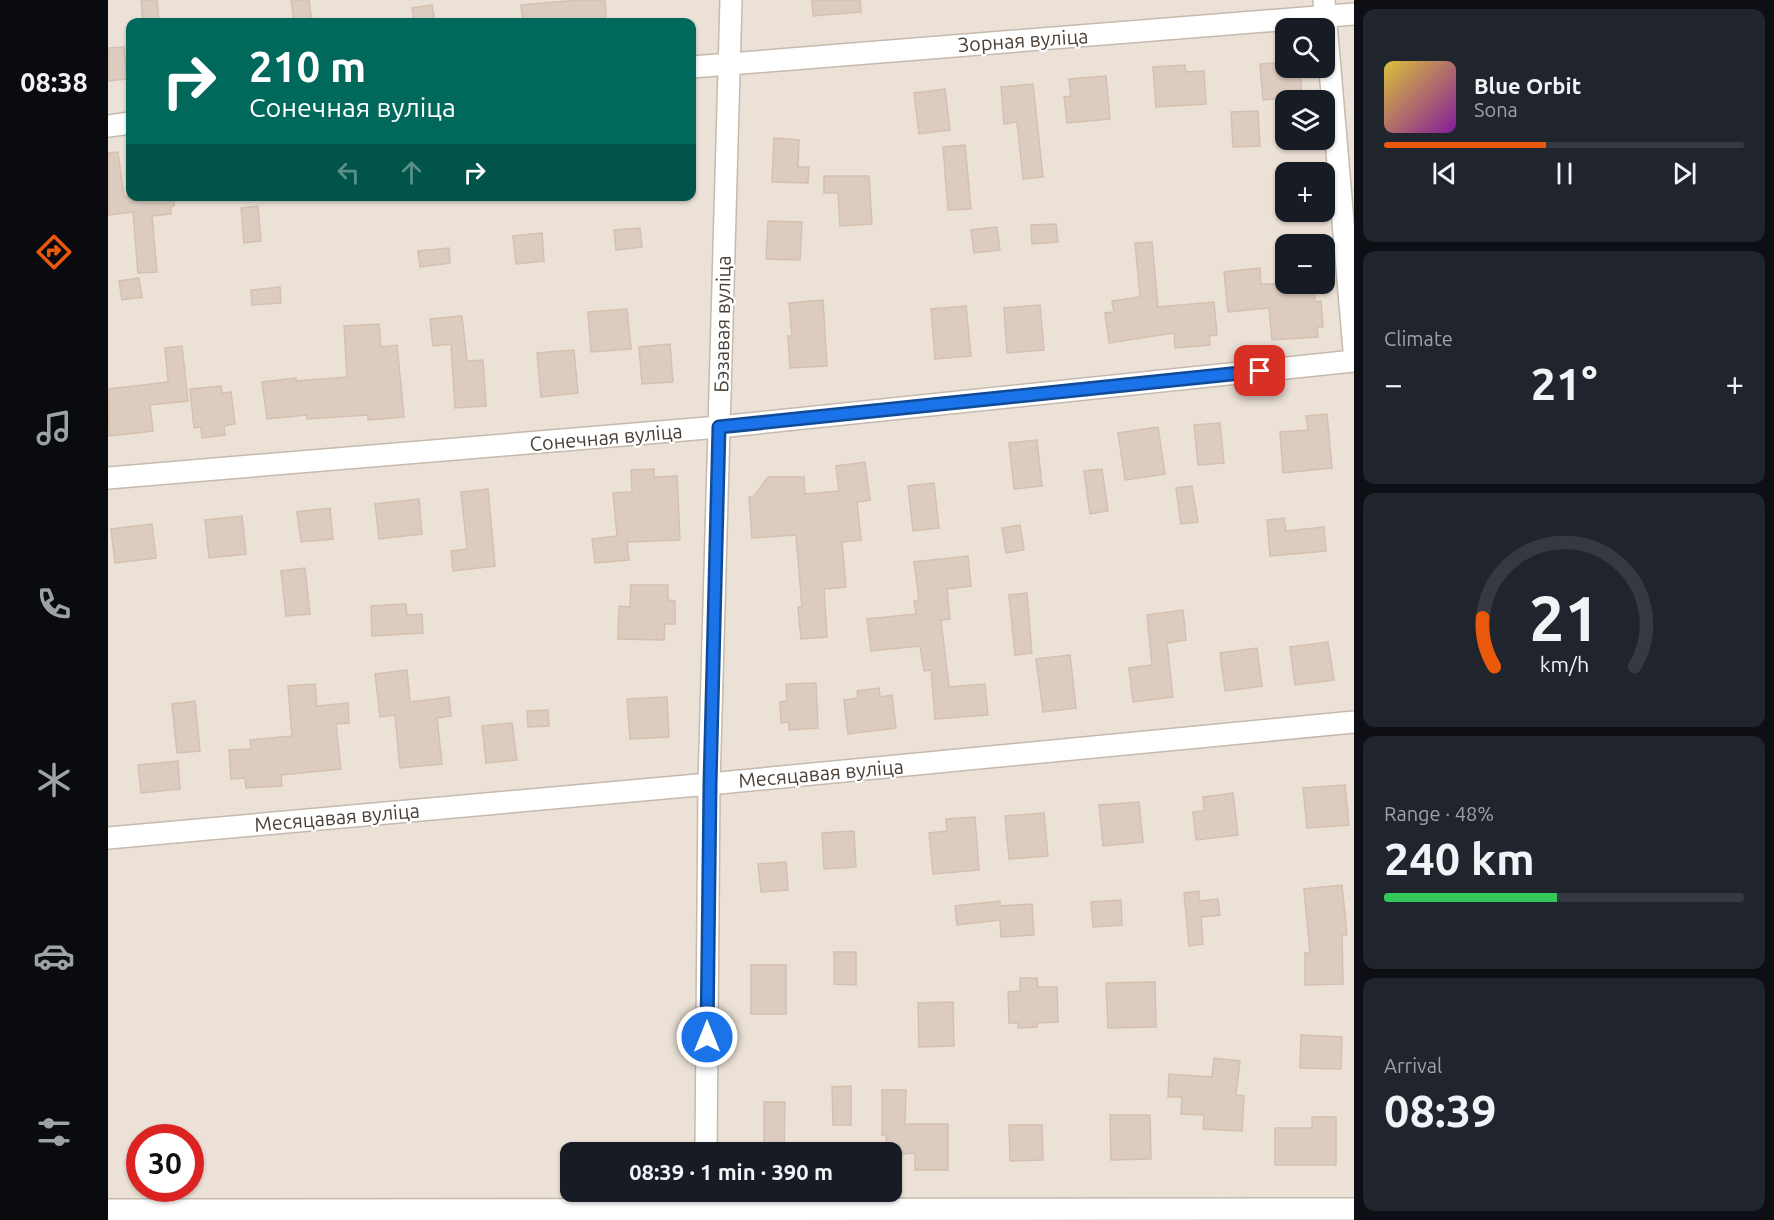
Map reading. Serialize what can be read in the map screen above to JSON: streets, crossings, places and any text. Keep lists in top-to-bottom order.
{
  "streets": {
    "street": [
      "Зорная вуліца",
      "Бэзавая вуліца",
      "Сонечная вуліца",
      "Месяцавая вуліца"
    ]
  },
  "crossings": [
    ["Зорная вуліца", "Бэзавая вуліца"],
    ["Бэзавая вуліца", "Сонечная вуліца"],
    ["Бэзавая вуліца", "Месяцавая вуліца"]
  ],
  "page": {
    "tabs": "08:38",
    "map_buttons": ["+", "−"],
    "turn": ["210 m", "Сонечная вуліца"],
    "song": ["Blue Orbit", "Sona"],
    "tile": [
      "Climate",
      ["Range · 48%", "240 km"],
      ["Arrival", "08:39"]
    ],
    "heat": ["−", "21°", "+"],
    "limit": "30",
    "trip": "08:39 · 1 min · 390 m",
    "gauge": ["21", "km/h"]
  }
}
